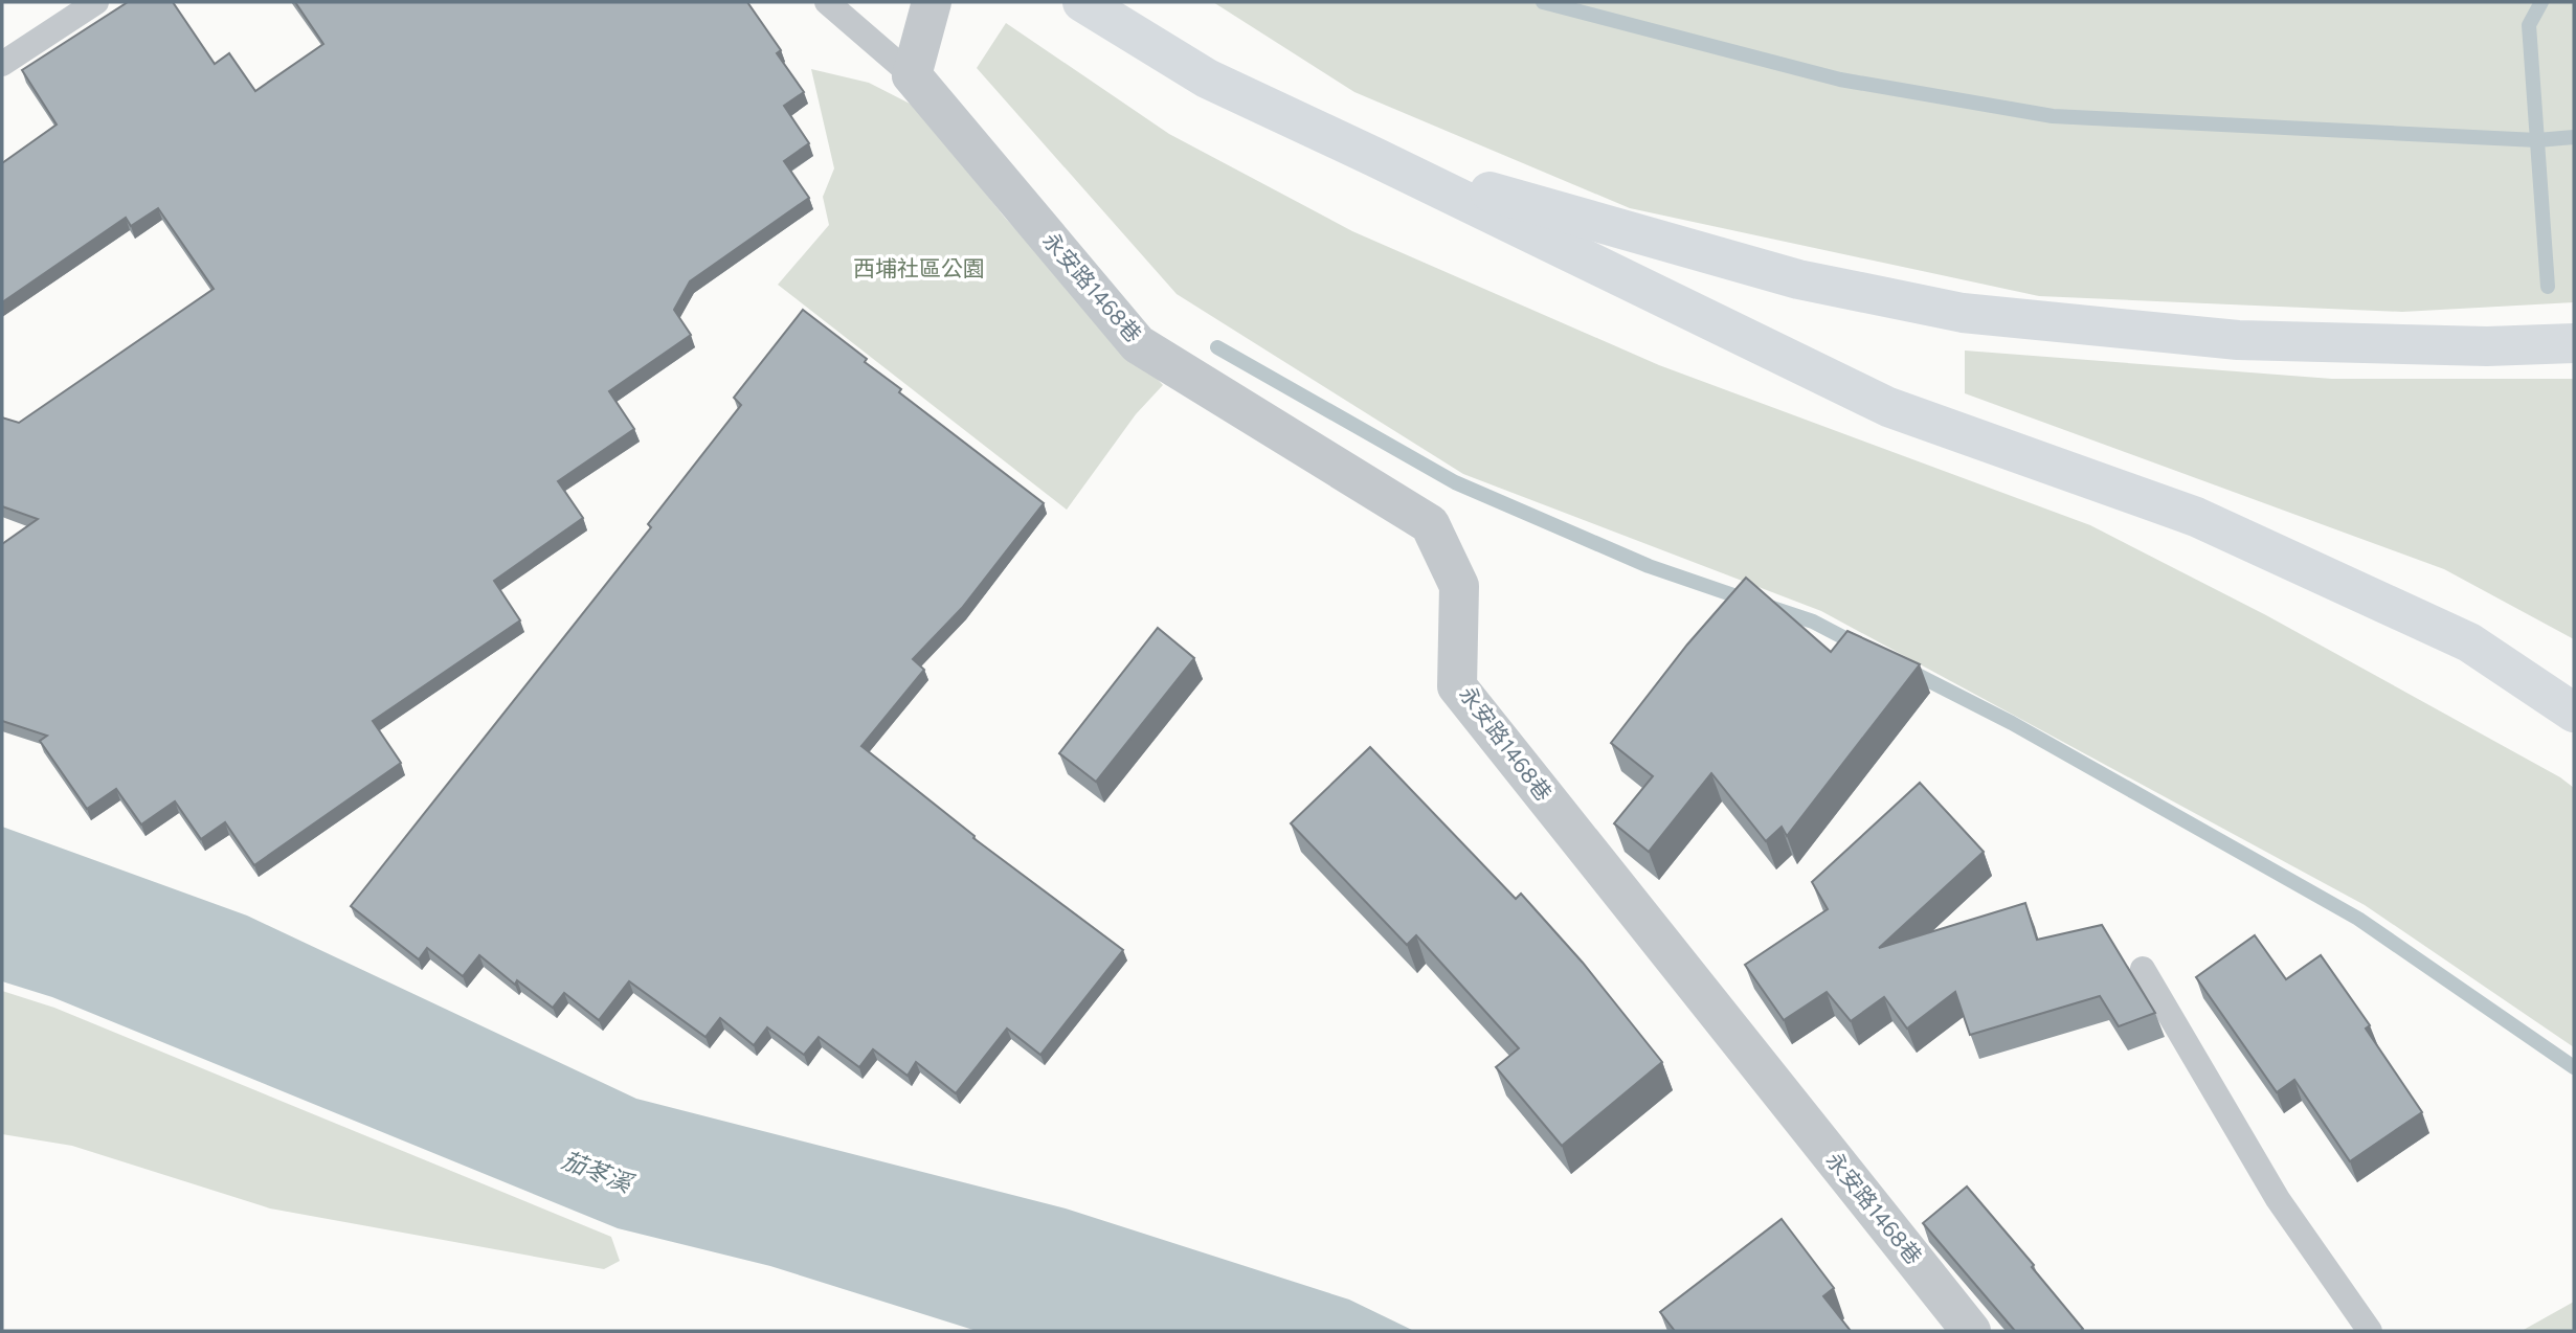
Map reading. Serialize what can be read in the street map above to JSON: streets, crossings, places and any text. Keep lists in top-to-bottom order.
{
  "streets": {
    "street": ["永安路1468巷"]
  },
  "water": ["茄苳溪"],
  "parks": ["西埔社區公園"]
}
